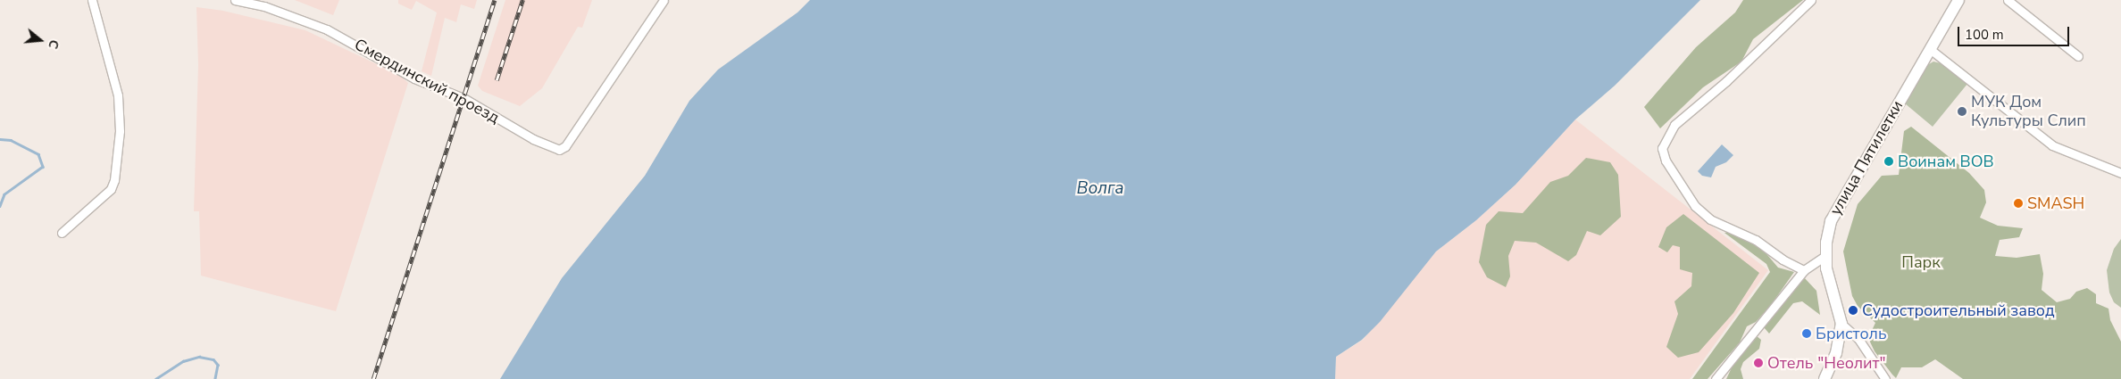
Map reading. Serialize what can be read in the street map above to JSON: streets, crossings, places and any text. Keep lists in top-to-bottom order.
{
  "streets": {
    "main road": ["улица Пятилетки"],
    "street": ["Смердинский проезд"]
  },
  "water": ["Волга"],
  "parks": ["Парк"],
  "places": [
    "МУК Дом Культуры Слип",
    "Воинам ВОВ",
    "SMASH",
    "Судостроительный завод",
    "Бристоль",
    "Отель \"Неолит\""
  ],
  "scale_bar": "100 m",
  "north": "right"
}
